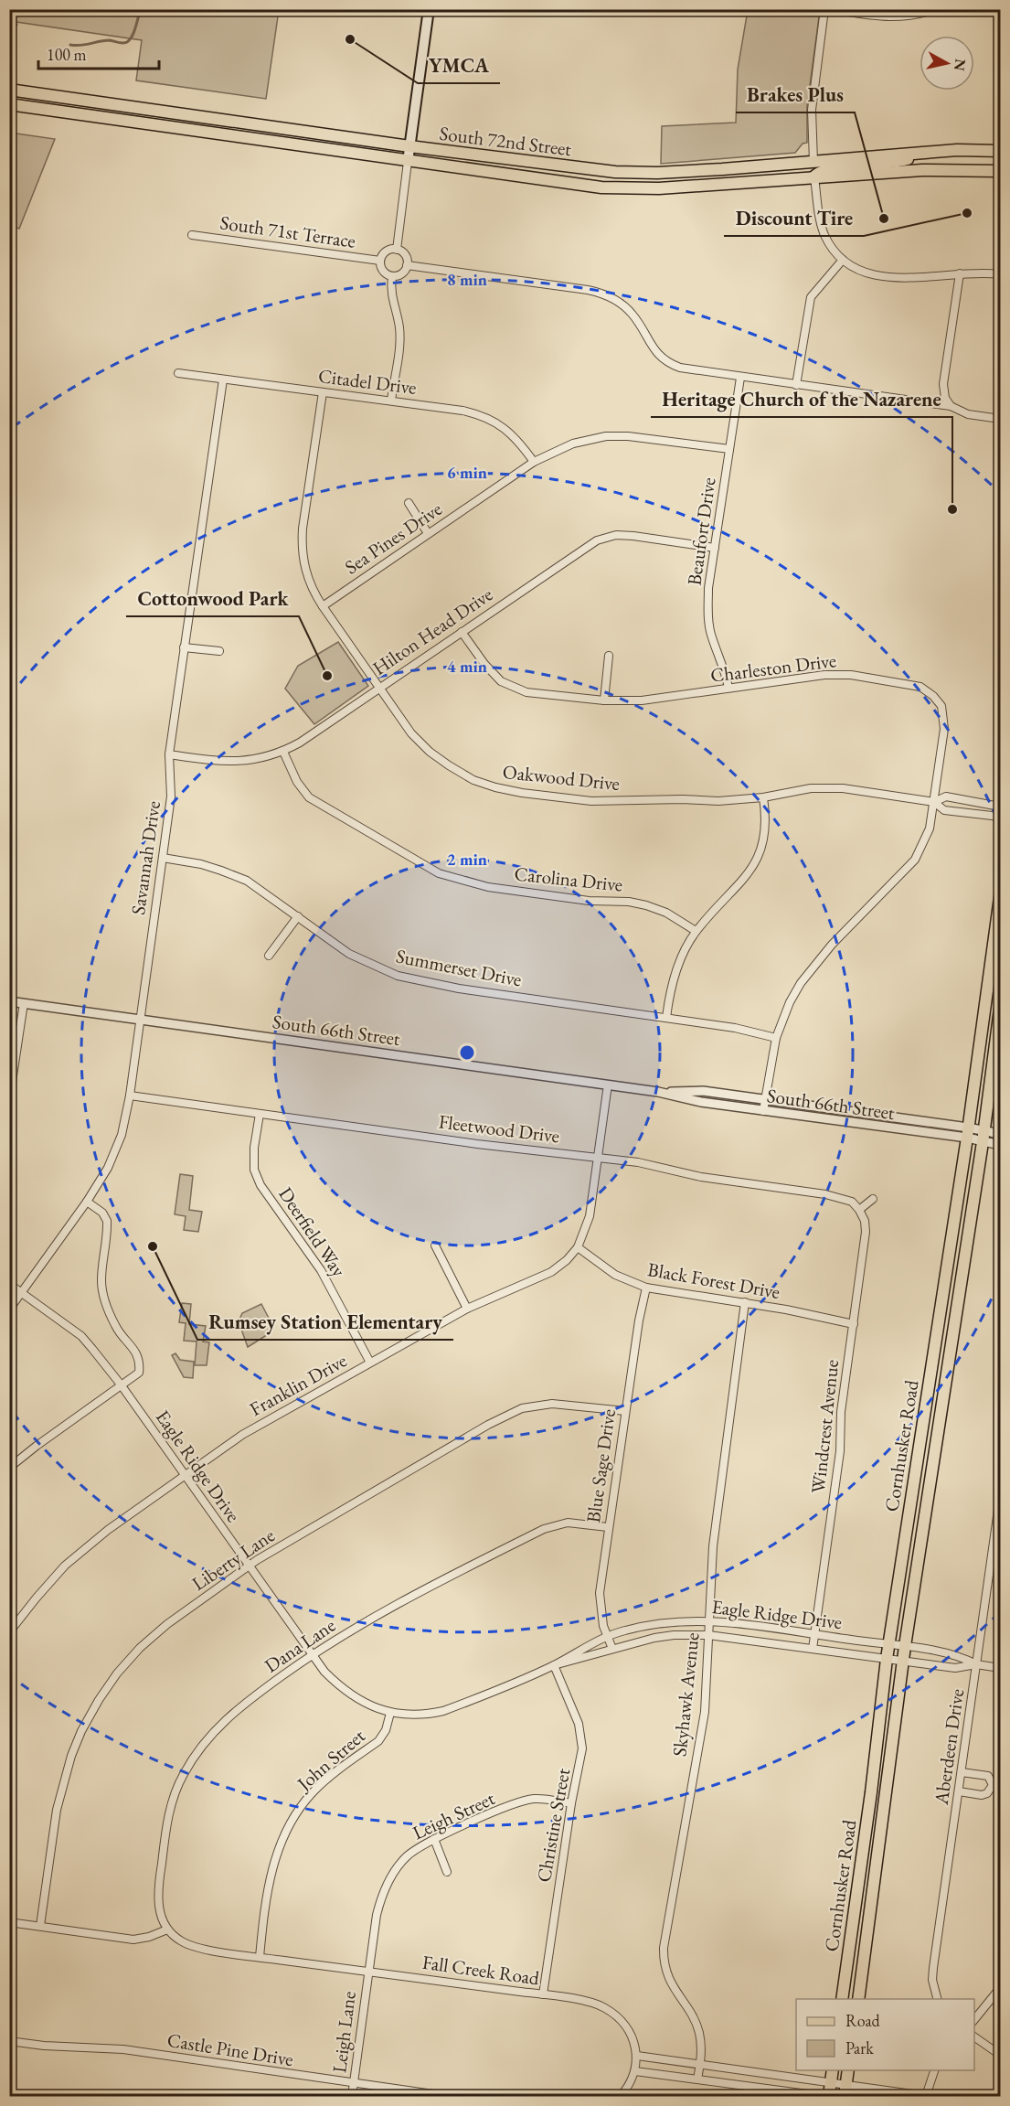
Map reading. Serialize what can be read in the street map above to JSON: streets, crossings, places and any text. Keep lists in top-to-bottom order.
{
  "streets": {
    "main road": ["South 72nd Street", "Cornhusker Road"],
    "street": [
      "South 71st Terrace",
      "Citadel Drive",
      "Beaufort Drive",
      "Sea Pines Drive",
      "Hilton Head Drive",
      "Charleston Drive",
      "Oakwood Drive",
      "Savannah Drive",
      "Carolina Drive",
      "Summerset Drive",
      "South 66th Street",
      "Fleetwood Drive",
      "Deerfield Way",
      "Black Forest Drive",
      "Franklin Drive",
      "Windcrest Avenue",
      "Eagle Ridge Drive",
      "Blue Sage Drive",
      "Liberty Lane",
      "Dana Lane",
      "Skyhawk Avenue",
      "Aberdeen Drive",
      "John Street",
      "Leigh Street",
      "Christine Street",
      "Fall Creek Road",
      "Leigh Lane",
      "Castle Pine Drive"
    ]
  },
  "crossings": [
    ["Citadel Drive", "Sea Pines Drive"],
    ["Citadel Drive", "Oakwood Drive"],
    ["Citadel Drive", "Savannah Drive"],
    ["Beaufort Drive", "Sea Pines Drive"],
    ["Beaufort Drive", "Hilton Head Drive"],
    ["Beaufort Drive", "Charleston Drive"],
    ["Sea Pines Drive", "Oakwood Drive"],
    ["Hilton Head Drive", "Charleston Drive"],
    ["Hilton Head Drive", "Oakwood Drive"],
    ["Hilton Head Drive", "Savannah Drive"],
    ["Hilton Head Drive", "Carolina Drive"],
    ["Charleston Drive", "Oakwood Drive"],
    ["Charleston Drive", "Summerset Drive"],
    ["Charleston Drive", "South 66th Street"],
    ["Savannah Drive", "Summerset Drive"],
    ["Savannah Drive", "South 66th Street"],
    ["Savannah Drive", "Fleetwood Drive"],
    ["Savannah Drive", "Eagle Ridge Drive"],
    ["South 66th Street", "Franklin Drive"],
    ["South 66th Street", "Cornhusker Road"],
    ["Fleetwood Drive", "Deerfield Way"],
    ["Fleetwood Drive", "Franklin Drive"],
    ["Fleetwood Drive", "Windcrest Avenue"],
    ["Deerfield Way", "Franklin Drive"],
    ["Black Forest Drive", "Franklin Drive"],
    ["Black Forest Drive", "Windcrest Avenue"],
    ["Black Forest Drive", "Blue Sage Drive"],
    ["Black Forest Drive", "Skyhawk Avenue"],
    ["Franklin Drive", "Eagle Ridge Drive"],
    ["Windcrest Avenue", "Eagle Ridge Drive"],
    ["Cornhusker Road", "Eagle Ridge Drive"],
    ["Eagle Ridge Drive", "Blue Sage Drive"],
    ["Eagle Ridge Drive", "Liberty Lane"],
    ["Eagle Ridge Drive", "Dana Lane"],
    ["Eagle Ridge Drive", "Skyhawk Avenue"],
    ["Eagle Ridge Drive", "Aberdeen Drive"],
    ["Eagle Ridge Drive", "John Street"],
    ["Eagle Ridge Drive", "Christine Street"],
    ["Blue Sage Drive", "Liberty Lane"],
    ["Blue Sage Drive", "Dana Lane"],
    ["Dana Lane", "Fall Creek Road"],
    ["John Street", "Fall Creek Road"],
    ["Leigh Street", "Christine Street"],
    ["Leigh Street", "Fall Creek Road"],
    ["Leigh Street", "Leigh Lane"],
    ["Christine Street", "Fall Creek Road"],
    ["Fall Creek Road", "Leigh Lane"],
    ["Leigh Lane", "Castle Pine Drive"]
  ],
  "places": [
    "YMCA",
    "Discount Tire",
    "Brakes Plus",
    "Heritage Church of the Nazarene",
    "Cottonwood Park",
    "Rumsey Station Elementary"
  ],
  "legend": ["Road", "Park"],
  "scale_bar": "100 m",
  "north": "right",
  "rings": [
    "8 min",
    "6 min",
    "4 min",
    "2 min"
  ]
}
